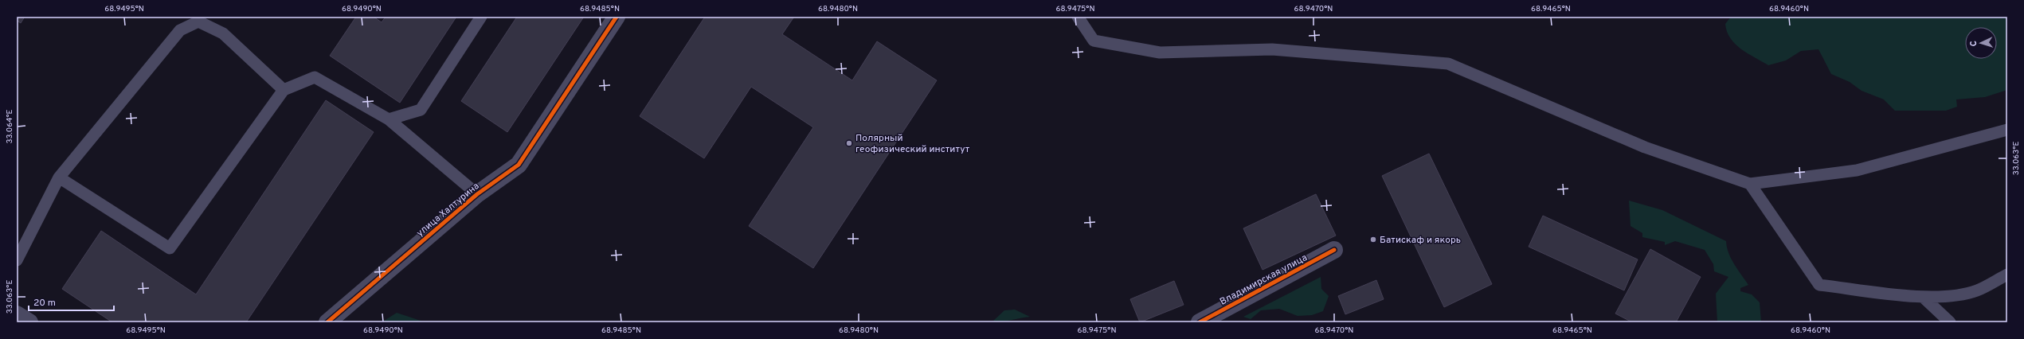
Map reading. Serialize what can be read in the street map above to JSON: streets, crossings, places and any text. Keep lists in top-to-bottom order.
{
  "streets": {
    "street": ["улица Халтурина", "Владимирская улица"]
  },
  "places": ["Полярный геофизический институт", "Батискаф и якорь"],
  "scale_bar": "20 m",
  "north": "left",
  "coordinates": [
    "68.9495°N",
    "68.9490°N",
    "68.9485°N",
    "68.9480°N",
    "68.9475°N",
    "68.9470°N",
    "68.9465°N",
    "68.9460°N",
    "33.064°E",
    "33.063°E"
  ]
}
